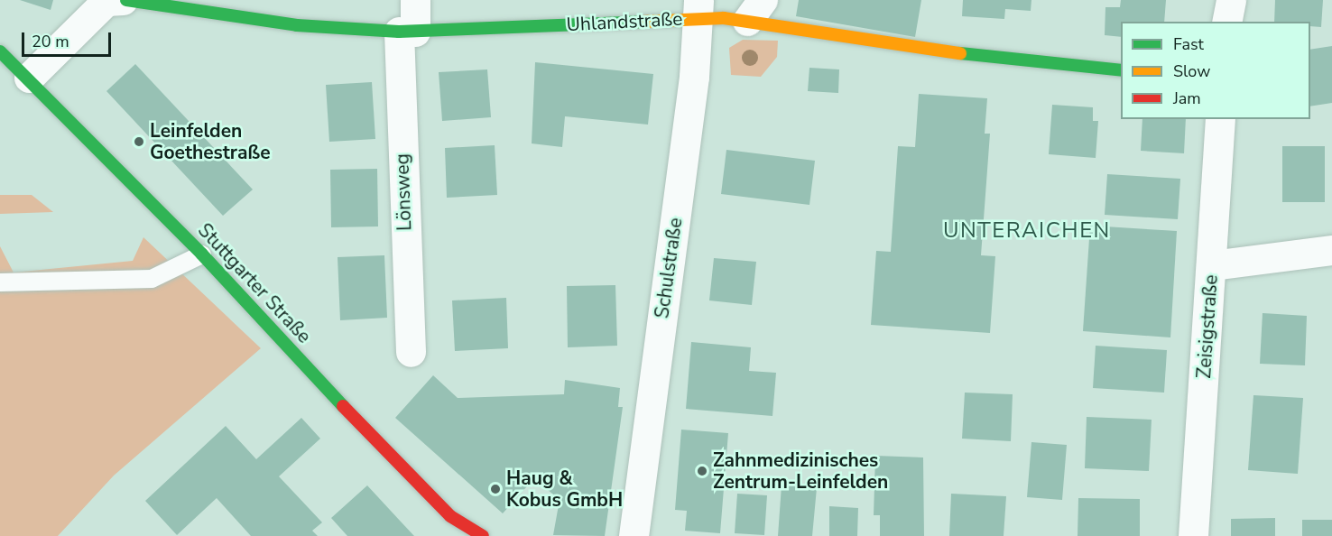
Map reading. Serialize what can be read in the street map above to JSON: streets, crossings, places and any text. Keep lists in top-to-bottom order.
{
  "streets": {
    "street": [
      "Uhlandstraße",
      "Lönsweg",
      "Schulstraße",
      "Stuttgarter Straße",
      "Zeisigstraße"
    ]
  },
  "crossings": [
    ["Uhlandstraße", "Lönsweg"],
    ["Uhlandstraße", "Schulstraße"],
    ["Uhlandstraße", "Stuttgarter Straße"]
  ],
  "districts": ["UNTERAICHEN"],
  "places": ["Leinfelden Goethestraße", "Zahnmedizinisches Zentrum-Leinfelden", "Haug & Kobus GmbH"],
  "legend": ["Fast", "Slow", "Jam"],
  "scale_bar": "20 m"
}
